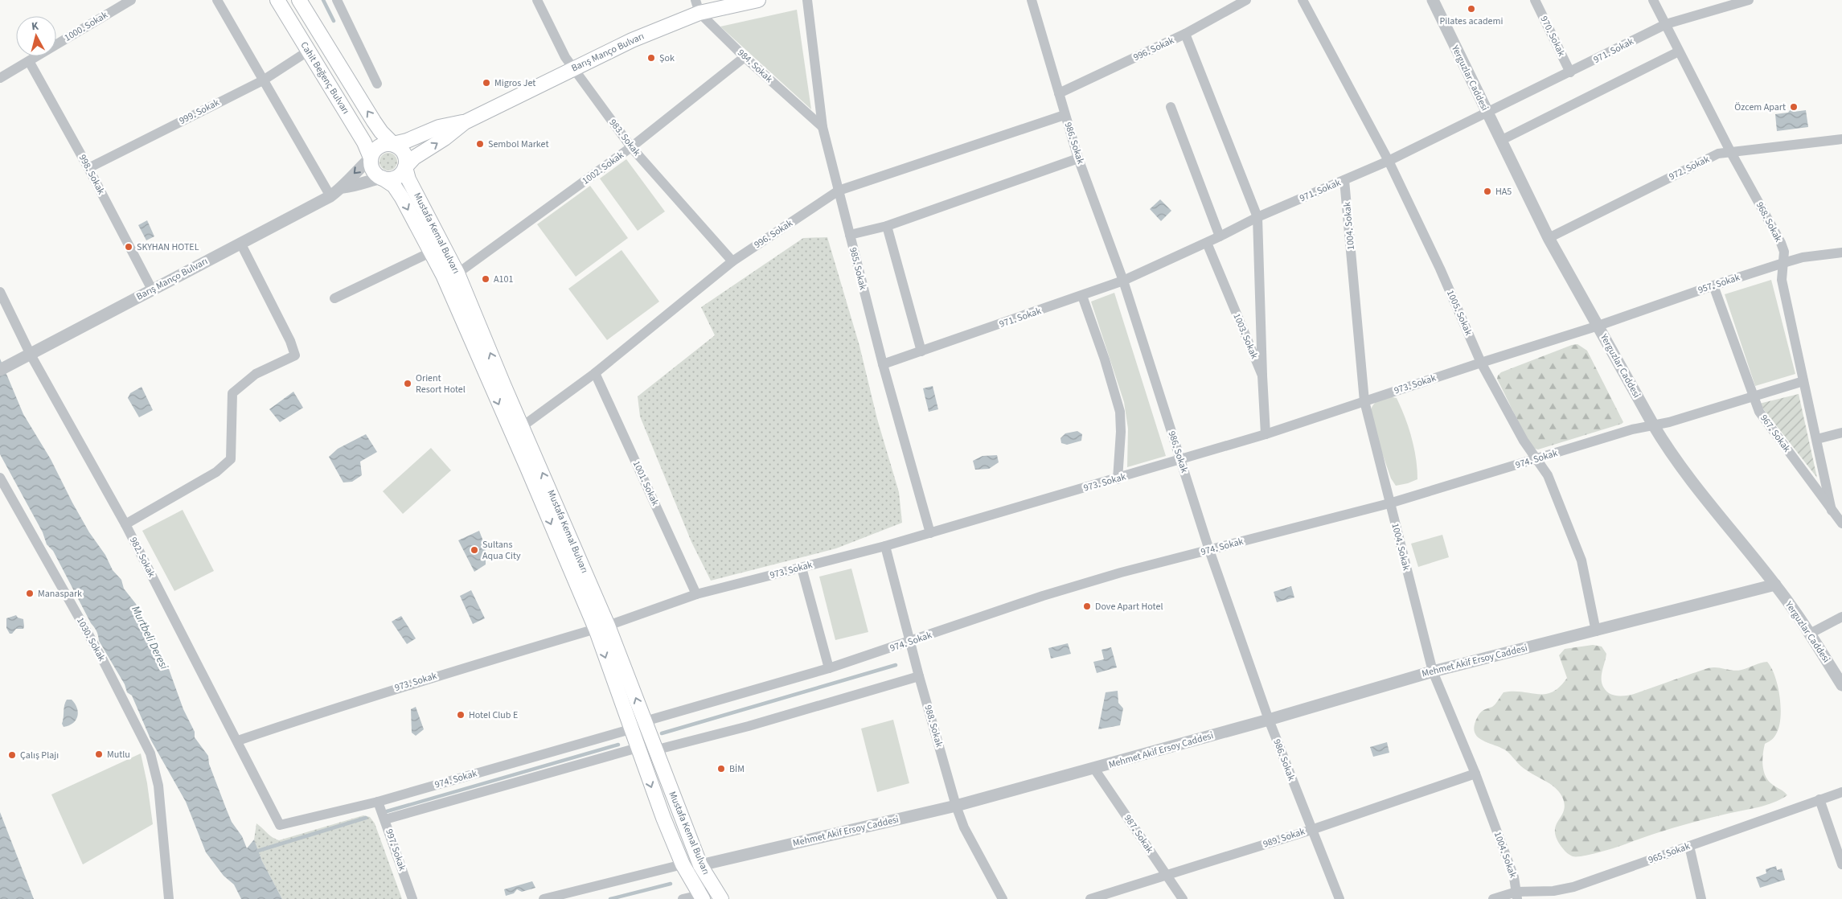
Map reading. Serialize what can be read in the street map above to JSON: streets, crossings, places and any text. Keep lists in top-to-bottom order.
{
  "streets": {
    "main road": ["Barış Manço Bulvarı", "Cahit Beğenç Bulvarı", "Mustafa Kemal Bulvarı"],
    "street": [
      "1000. Sokak",
      "970. Sokak",
      "996. Sokak",
      "971. Sokak",
      "984. Sokak",
      "Yerguzlar Caddesi",
      "999. Sokak",
      "983. Sokak",
      "986. Sokak",
      "1002. Sokak",
      "972. Sokak",
      "998. Sokak",
      "968. Sokak",
      "1004. Sokak",
      "985. Sokak",
      "957. Sokak",
      "1005. Sokak",
      "1003. Sokak",
      "973. Sokak",
      "967. Sokak",
      "974. Sokak",
      "1001. Sokak",
      "982. Sokak",
      "1030. Sokak",
      "Mehmet Akif Ersoy Caddesi",
      "988. Sokak",
      "987. Sokak",
      "989. Sokak",
      "997. Sokak",
      "965. Sokak"
    ]
  },
  "crossings": [
    ["1000. Sokak", "998. Sokak"],
    ["970. Sokak", "971. Sokak"],
    ["996. Sokak", "983. Sokak"],
    ["996. Sokak", "986. Sokak"],
    ["996. Sokak", "Mustafa Kemal Bulvarı"],
    ["996. Sokak", "985. Sokak"],
    ["996. Sokak", "1001. Sokak"],
    ["971. Sokak", "Yerguzlar Caddesi"],
    ["971. Sokak", "986. Sokak"],
    ["971. Sokak", "968. Sokak"],
    ["971. Sokak", "1004. Sokak"],
    ["971. Sokak", "985. Sokak"],
    ["971. Sokak", "1005. Sokak"],
    ["971. Sokak", "1003. Sokak"],
    ["Barış Manço Bulvarı", "984. Sokak"],
    ["Barış Manço Bulvarı", "Cahit Beğenç Bulvarı"],
    ["Barış Manço Bulvarı", "983. Sokak"],
    ["Barış Manço Bulvarı", "998. Sokak"],
    ["Barış Manço Bulvarı", "Mustafa Kemal Bulvarı"],
    ["Barış Manço Bulvarı", "982. Sokak"],
    ["984. Sokak", "1002. Sokak"],
    ["984. Sokak", "985. Sokak"],
    ["Cahit Beğenç Bulvarı", "999. Sokak"],
    ["Cahit Beğenç Bulvarı", "Mustafa Kemal Bulvarı"],
    ["Yerguzlar Caddesi", "972. Sokak"],
    ["Yerguzlar Caddesi", "957. Sokak"],
    ["Yerguzlar Caddesi", "973. Sokak"],
    ["Yerguzlar Caddesi", "974. Sokak"],
    ["Yerguzlar Caddesi", "Mehmet Akif Ersoy Caddesi"],
    ["999. Sokak", "998. Sokak"],
    ["983. Sokak", "1002. Sokak"],
    ["986. Sokak", "973. Sokak"],
    ["986. Sokak", "974. Sokak"],
    ["986. Sokak", "Mehmet Akif Ersoy Caddesi"],
    ["986. Sokak", "989. Sokak"],
    ["1002. Sokak", "Mustafa Kemal Bulvarı"],
    ["972. Sokak", "968. Sokak"],
    ["968. Sokak", "957. Sokak"],
    ["968. Sokak", "967. Sokak"],
    ["968. Sokak", "974. Sokak"],
    ["1004. Sokak", "973. Sokak"],
    ["1004. Sokak", "974. Sokak"],
    ["1004. Sokak", "Mehmet Akif Ersoy Caddesi"],
    ["1004. Sokak", "989. Sokak"],
    ["1004. Sokak", "965. Sokak"],
    ["Mustafa Kemal Bulvarı", "973. Sokak"],
    ["Mustafa Kemal Bulvarı", "974. Sokak"],
    ["Mustafa Kemal Bulvarı", "Mehmet Akif Ersoy Caddesi"],
    ["985. Sokak", "973. Sokak"],
    ["957. Sokak", "973. Sokak"],
    ["957. Sokak", "967. Sokak"],
    ["1005. Sokak", "973. Sokak"],
    ["1005. Sokak", "974. Sokak"],
    ["1005. Sokak", "Mehmet Akif Ersoy Caddesi"],
    ["1003. Sokak", "973. Sokak"],
    ["973. Sokak", "1001. Sokak"],
    ["973. Sokak", "982. Sokak"],
    ["973. Sokak", "988. Sokak"],
    ["967. Sokak", "974. Sokak"],
    ["974. Sokak", "982. Sokak"],
    ["974. Sokak", "988. Sokak"],
    ["974. Sokak", "997. Sokak"],
    ["Mehmet Akif Ersoy Caddesi", "988. Sokak"],
    ["Mehmet Akif Ersoy Caddesi", "987. Sokak"],
    ["987. Sokak", "989. Sokak"]
  ],
  "water": ["Murtbeli Deresi"],
  "places": [
    "Pilates academi",
    "Şok",
    "Migros Jet",
    "Özcem Apart",
    "Sembol Market",
    "HA5",
    "SKYHAN HOTEL",
    "A101",
    "Orient Resort Hotel",
    "Sultans Aqua City",
    "Manaspark",
    "Dove Apart Hotel",
    "Hotel Club E",
    "Mutlu",
    "Çalış Plajı",
    "BİM"
  ],
  "north": "top"
}
